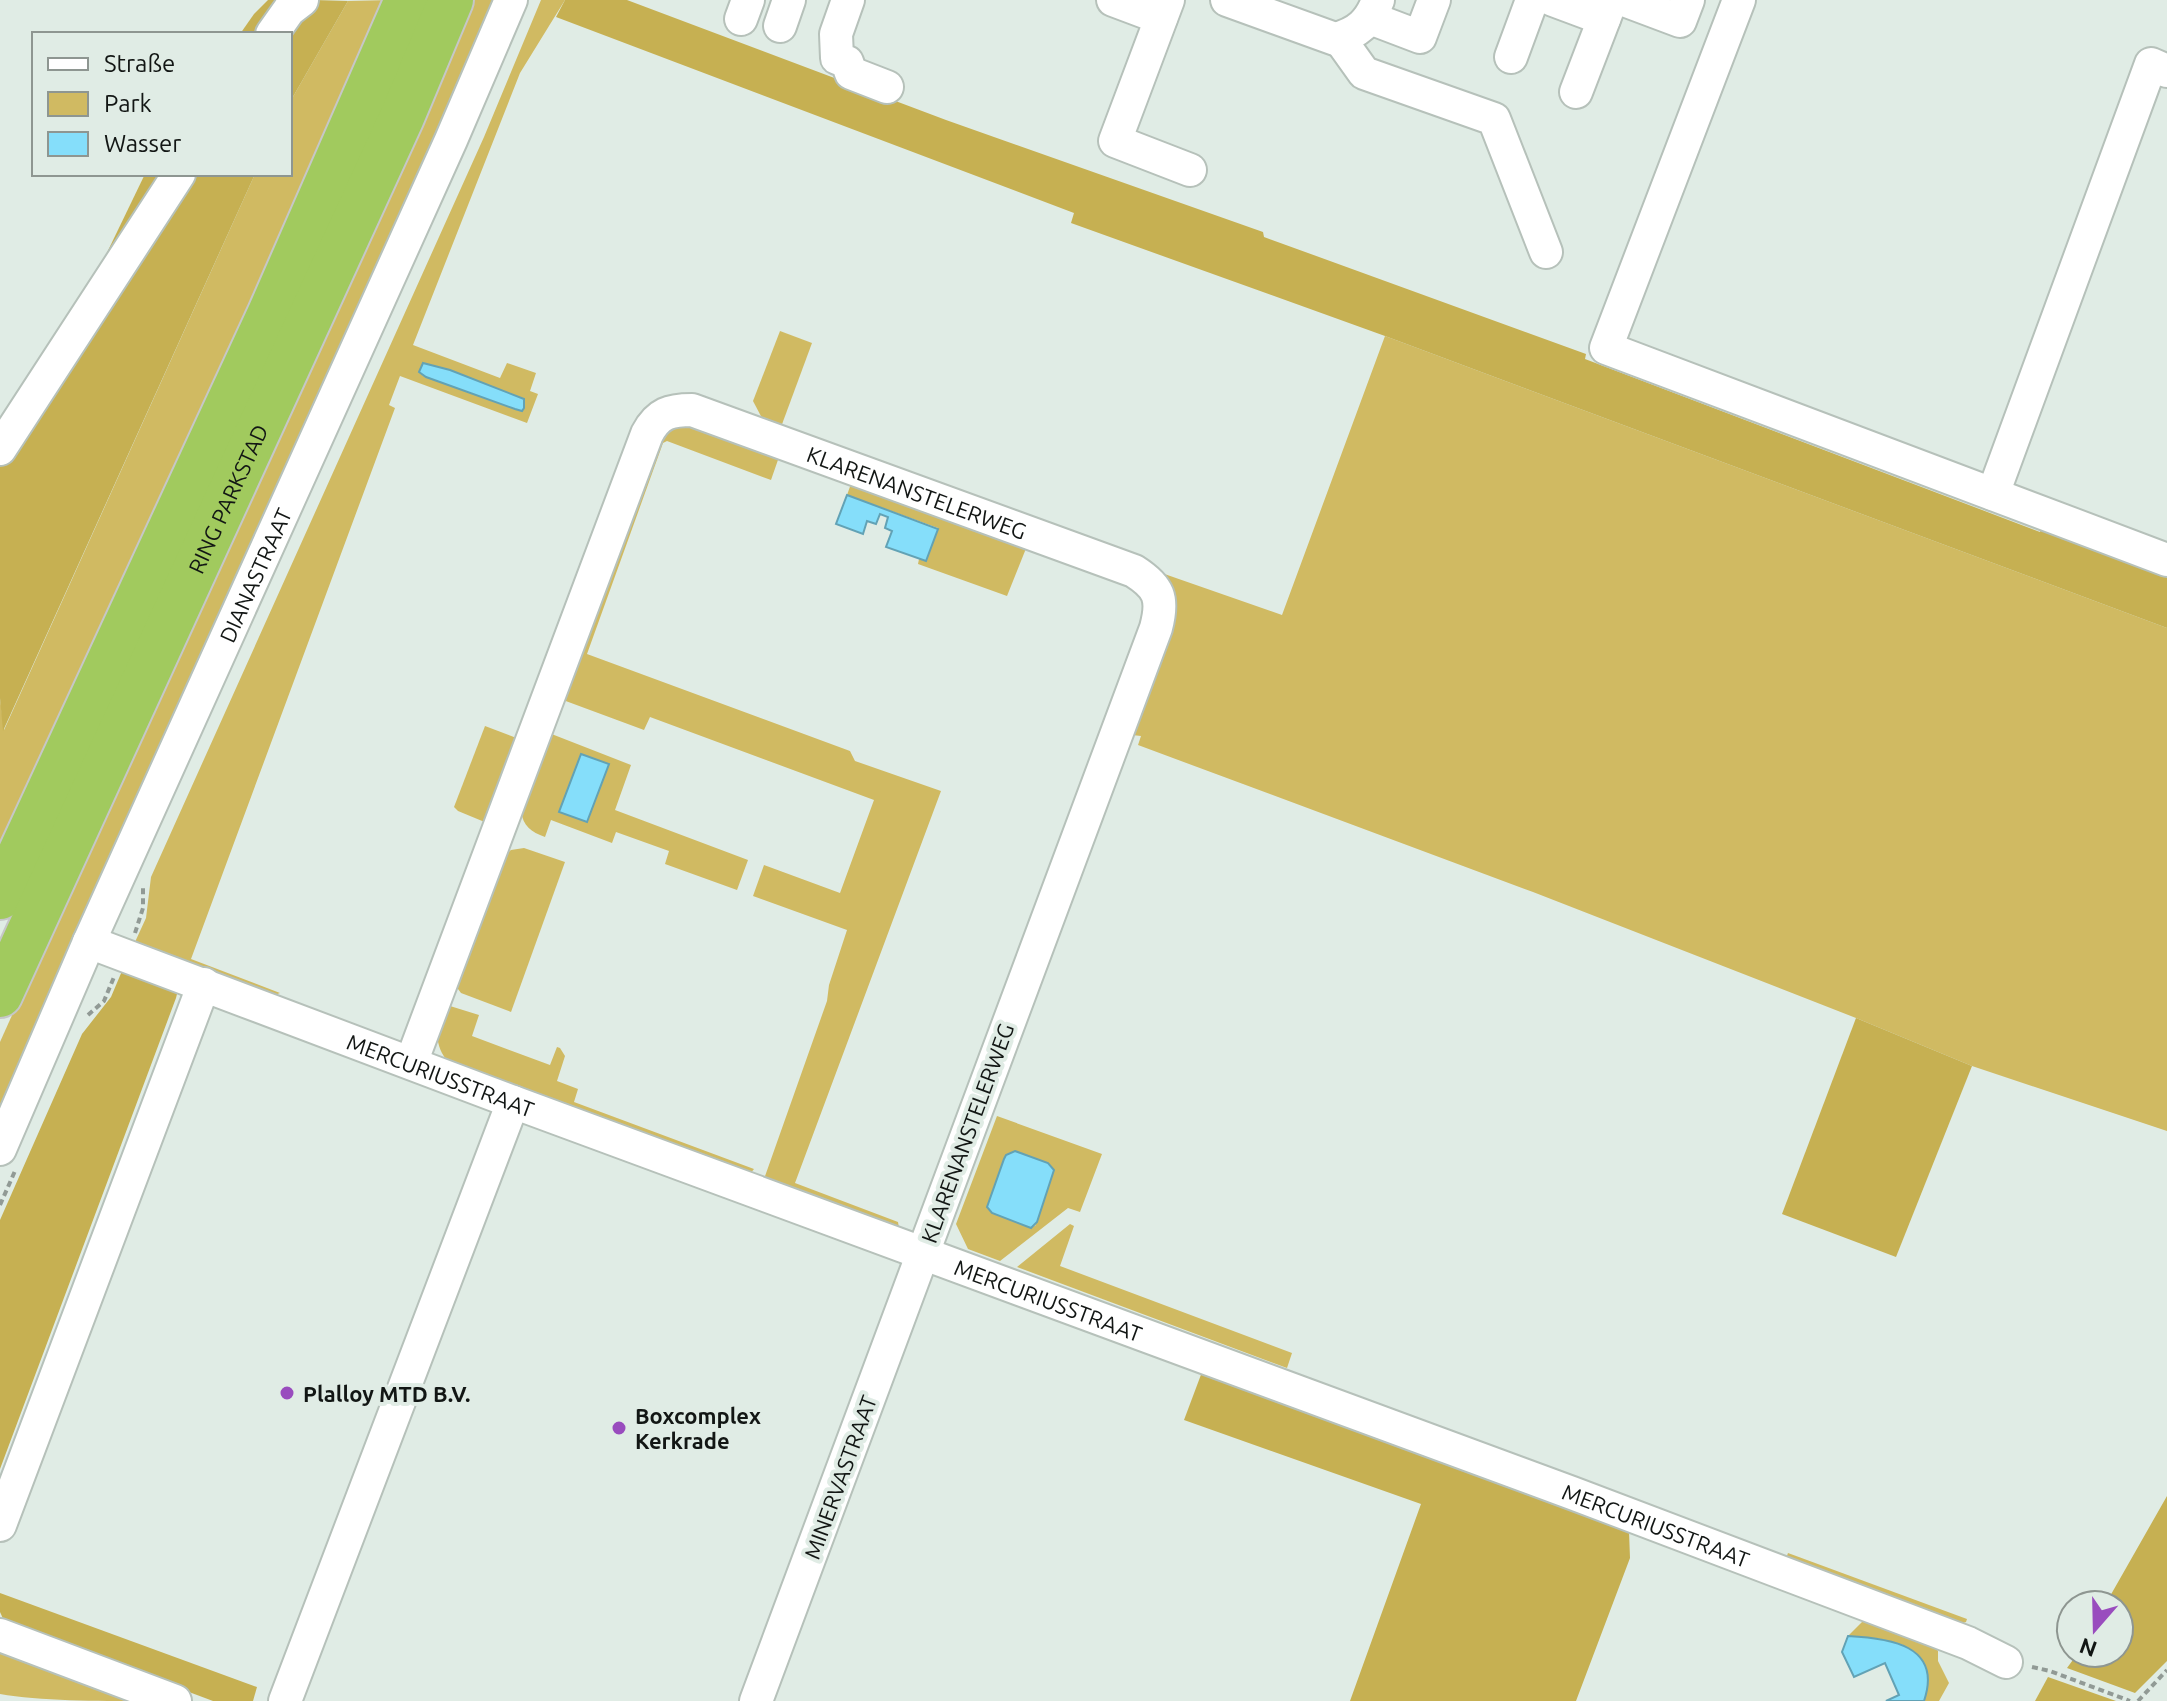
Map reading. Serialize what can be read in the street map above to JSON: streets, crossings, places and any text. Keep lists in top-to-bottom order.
{
  "streets": {
    "highway": ["RING PARKSTAD"],
    "street": [
      "KLARENANSTELERWEG",
      "DIANASTRAAT",
      "MERCURIUSSTRAAT",
      "MINERVASTRAAT"
    ]
  },
  "crossings": [
    ["KLARENANSTELERWEG", "MERCURIUSSTRAAT"],
    ["KLARENANSTELERWEG", "MINERVASTRAAT"],
    ["DIANASTRAAT", "MERCURIUSSTRAAT"],
    ["MERCURIUSSTRAAT", "MINERVASTRAAT"]
  ],
  "places": ["Plalloy MTD B.V.", "Boxcomplex Kerkrade"],
  "legend": ["Straße", "Park", "Wasser"],
  "north": "bottom"
}
